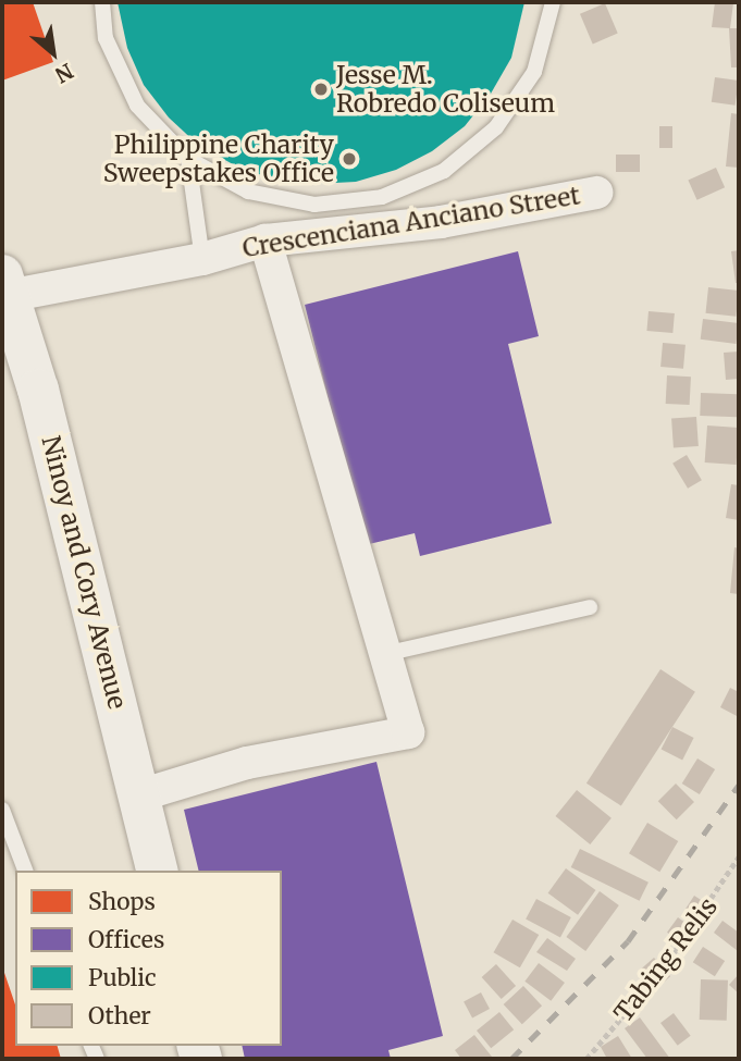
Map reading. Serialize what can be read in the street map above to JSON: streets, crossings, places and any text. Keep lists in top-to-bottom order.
{
  "streets": {
    "main road": ["Ninoy and Cory Avenue"],
    "street": ["Crescenciana Anciano Street"],
    "path": ["Tabing Relis"]
  },
  "crossings": [
    ["Crescenciana Anciano Street", "Ninoy and Cory Avenue"]
  ],
  "places": ["Jesse M. Robredo Coliseum", "Philippine Charity Sweepstakes Office"],
  "legend": [
    "Shops",
    "Offices",
    "Public",
    "Other"
  ],
  "north": "bottom right"
}
